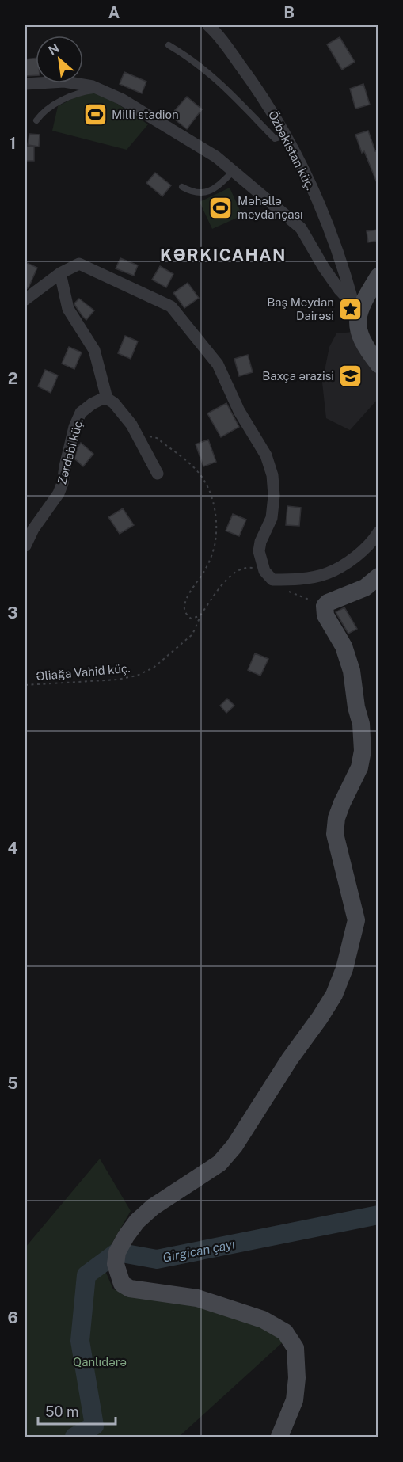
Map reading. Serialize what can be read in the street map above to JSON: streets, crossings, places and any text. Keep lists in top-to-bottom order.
{
  "streets": {
    "street": ["Özbəkistan küç.", "Zərdabi küç."],
    "path": ["Əliağa Vahid küç."]
  },
  "districts": ["KƏRKICAHAN"],
  "water": ["Girgican çayı"],
  "parks": ["Qanlıdərə"],
  "places": {
    "sports": ["Milli stadion", "Məhəllə meydançası"],
    "place": ["Baş Meydan Dairəsi"],
    "school or university": ["Baxça ərazisi"]
  },
  "scale_bar": "50 m",
  "north": "top left",
  "grid": {
    "columns": ["A", "B"],
    "rows": [
      "1",
      "2",
      "3",
      "4",
      "5",
      "6"
    ]
  }
}
